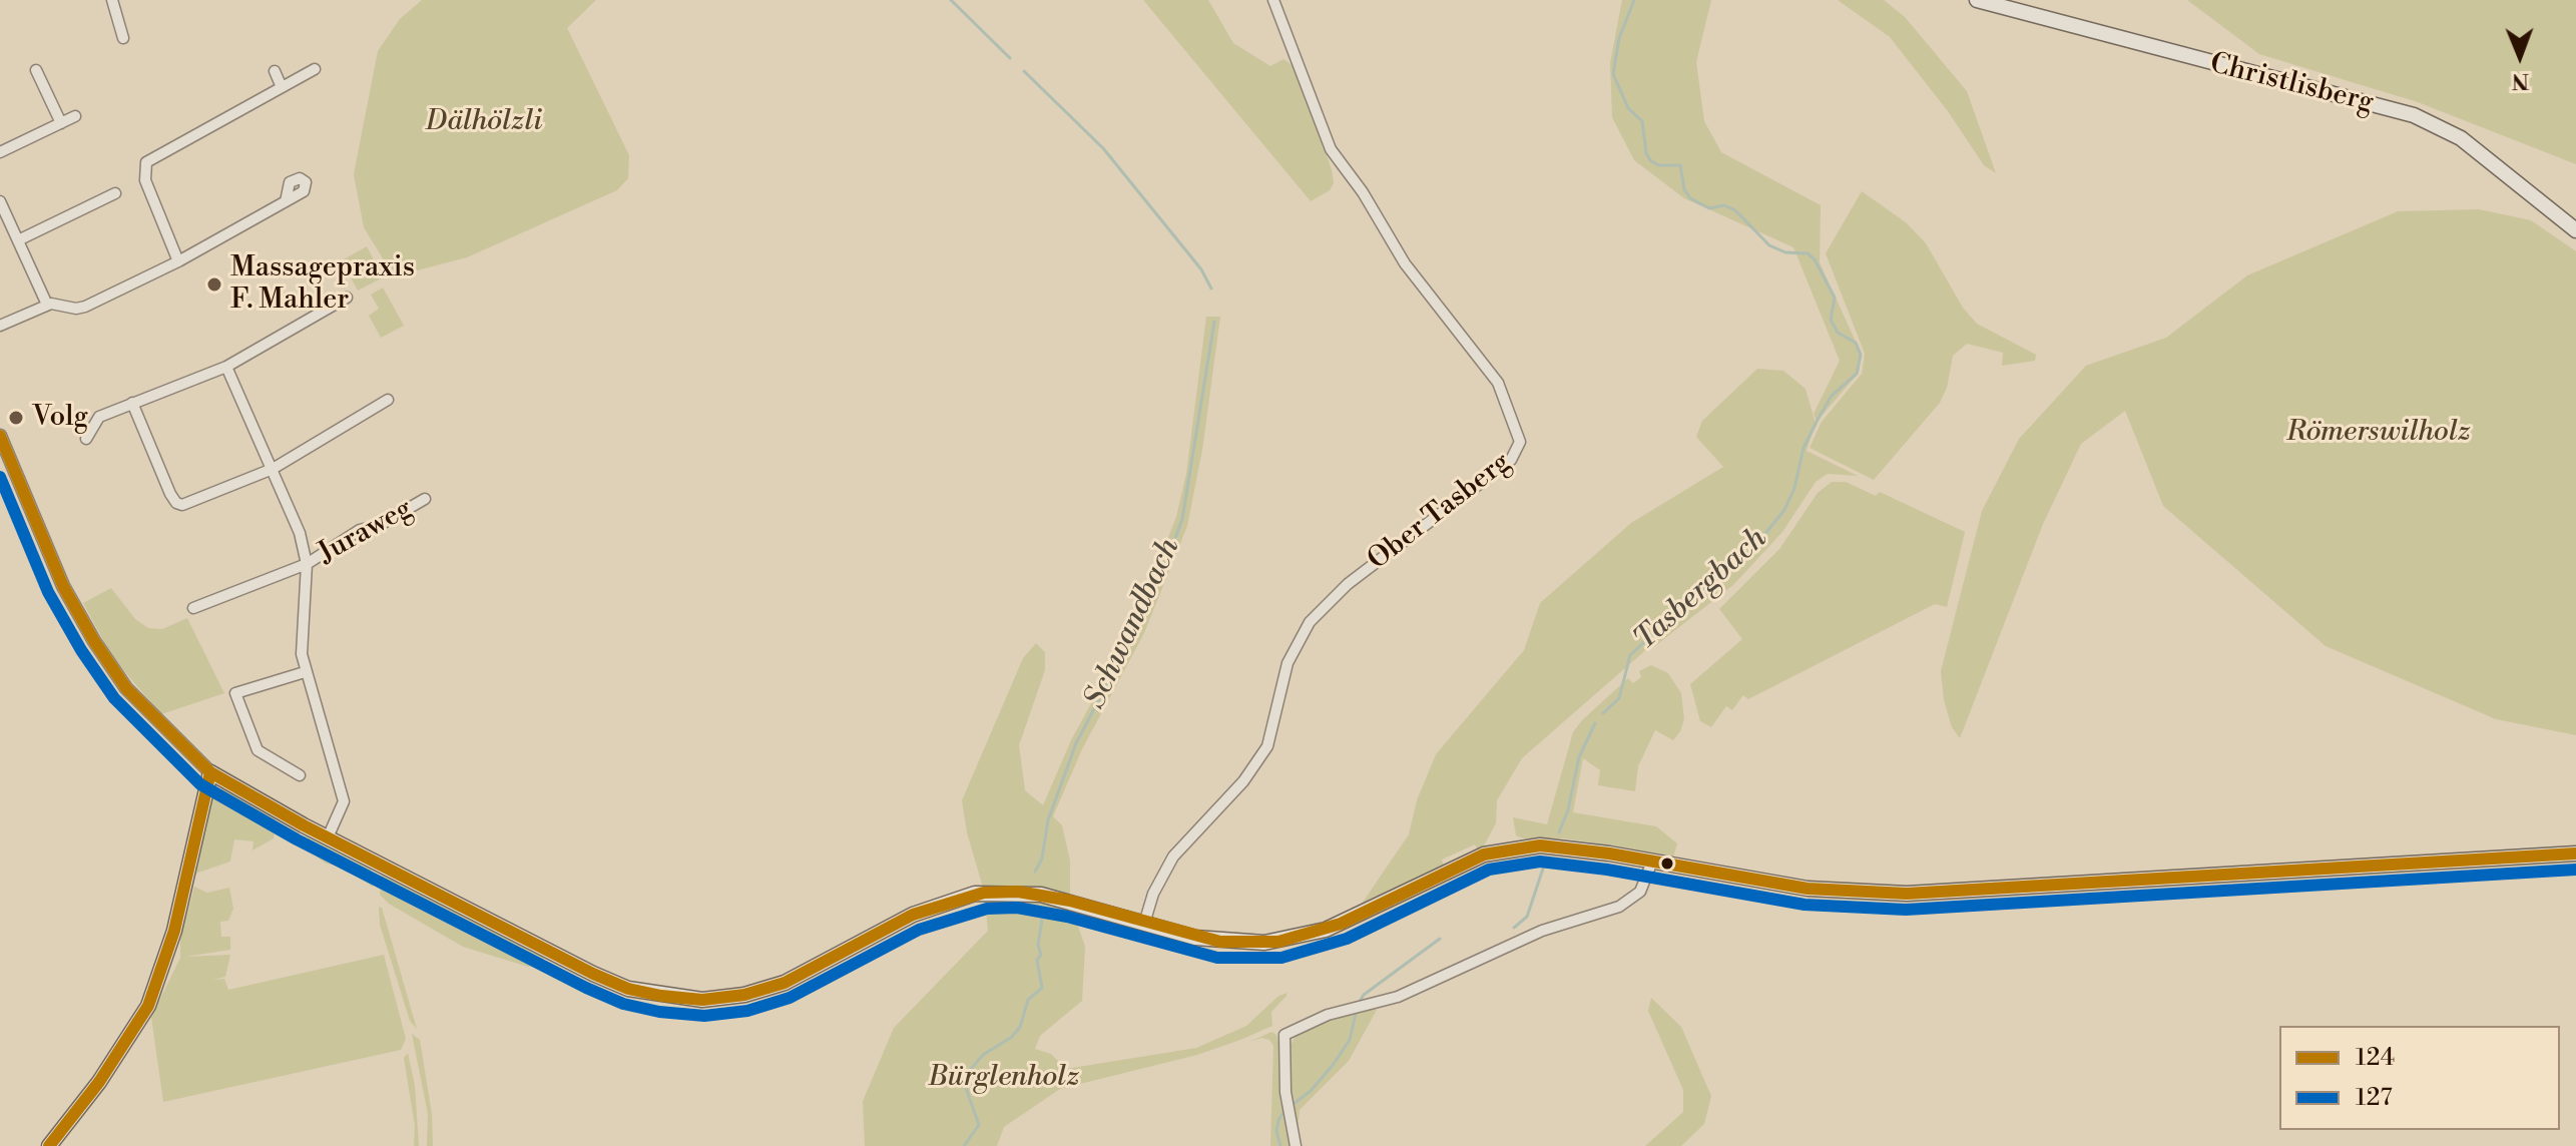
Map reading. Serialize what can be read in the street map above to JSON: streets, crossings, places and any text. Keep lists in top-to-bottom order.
{
  "streets": {
    "main road": ["Christlisberg"],
    "street": ["Ober Tasberg", "Juraweg"]
  },
  "water": ["Tasbergbach", "Schwandbach"],
  "parks": ["Dälhölzli", "Römerswilholz", "Bürglenholz"],
  "places": ["Massagepraxis F. Mahler", "Volg"],
  "lines": ["transit line 124", "transit line 127"],
  "legend": ["124", "127"],
  "north": "bottom"
}
